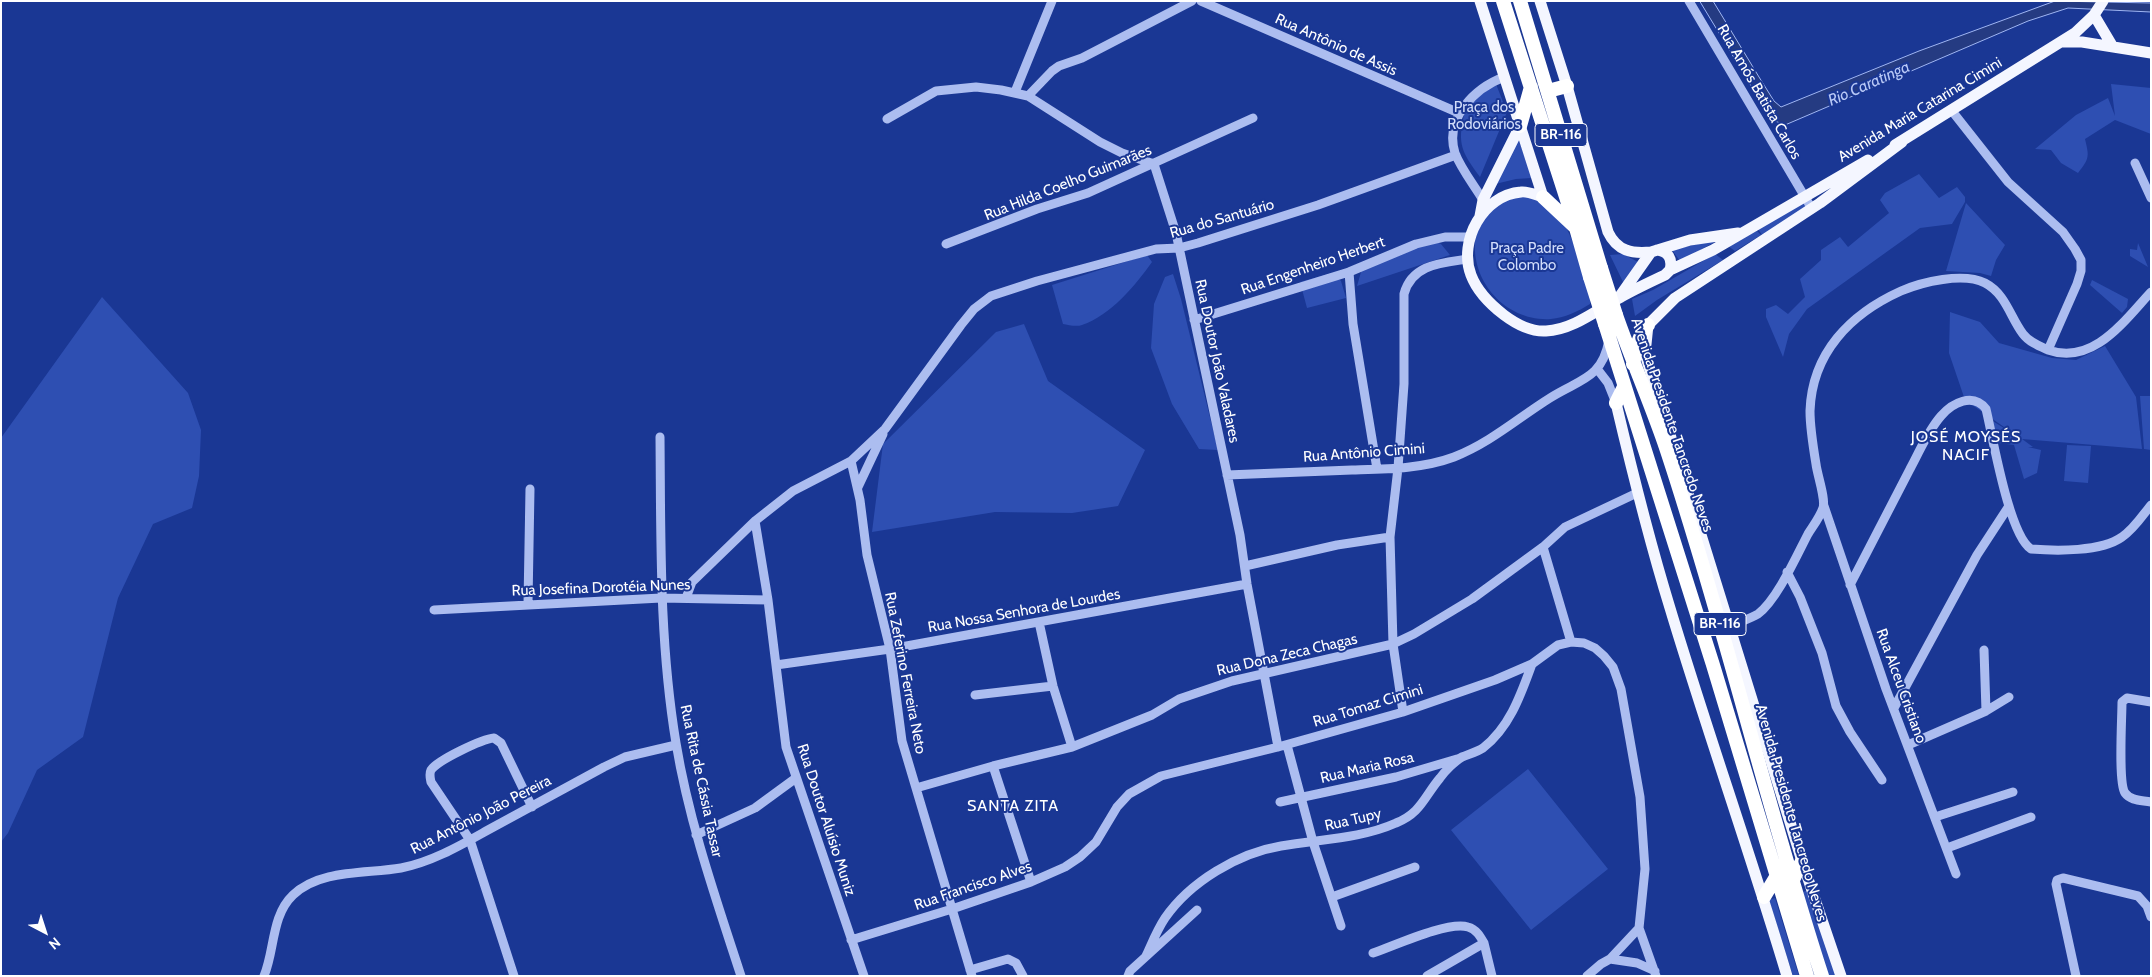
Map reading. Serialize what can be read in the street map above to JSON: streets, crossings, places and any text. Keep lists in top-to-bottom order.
{
  "streets": {
    "highway": ["BR-116", "Avenida Presidente Tancredo Neves"],
    "main road": ["Avenida Maria Catarina Cimini"],
    "street": [
      "Rua Antônio de Assis",
      "Rua Amós Batista Carlos",
      "Rua Hilda Coelho Guimarães",
      "Rua do Santuário",
      "Rua Engenheiro Herbert",
      "Rua Doutor João Valadares",
      "Rua Antônio Cimini",
      "Rua Josefina Dorotéia Nunes",
      "Rua Nossa Senhora de Lourdes",
      "Rua Dona Zeca Chagas",
      "Rua Zeferino Ferreira Neto",
      "Rua Alceu Cristiano",
      "Rua Tomaz Cimini",
      "Rua Maria Rosa",
      "Rua Rita de Cássia Tassar",
      "Rua Antônio João Pereira",
      "Rua Doutor Aluísio Muniz",
      "Rua Tupy",
      "Rua Francisco Alves"
    ]
  },
  "crossings": [
    ["Rua Amós Batista Carlos", "Avenida Maria Catarina Cimini"],
    ["Rua Hilda Coelho Guimarães", "Rua Doutor João Valadares"],
    ["Rua do Santuário", "Rua Doutor João Valadares"],
    ["Rua Engenheiro Herbert", "Rua Doutor João Valadares"],
    ["Rua Doutor João Valadares", "Rua Antônio Cimini"],
    ["Rua Doutor João Valadares", "Rua Nossa Senhora de Lourdes"],
    ["Rua Doutor João Valadares", "Rua Dona Zeca Chagas"],
    ["Rua Doutor João Valadares", "Rua Tomaz Cimini"],
    ["Rua Doutor João Valadares", "Rua Maria Rosa"],
    ["Rua Doutor João Valadares", "Rua Tupy"],
    ["Rua Josefina Dorotéia Nunes", "Rua Rita de Cássia Tassar"],
    ["Rua Josefina Dorotéia Nunes", "Rua Doutor Aluísio Muniz"],
    ["Rua Nossa Senhora de Lourdes", "Rua Zeferino Ferreira Neto"],
    ["Rua Nossa Senhora de Lourdes", "Rua Doutor Aluísio Muniz"],
    ["Rua Dona Zeca Chagas", "Rua Zeferino Ferreira Neto"],
    ["Rua Zeferino Ferreira Neto", "Rua Francisco Alves"],
    ["Rua Tomaz Cimini", "Rua Tupy"],
    ["Rua Tomaz Cimini", "Rua Francisco Alves"],
    ["Rua Maria Rosa", "Rua Tupy"],
    ["Rua Rita de Cássia Tassar", "Rua Antônio João Pereira"],
    ["Rua Doutor Aluísio Muniz", "Rua Francisco Alves"]
  ],
  "districts": ["JOSÉ MOYSÉS NACIF", "SANTA ZITA"],
  "water": ["Rio Caratinga"],
  "parks": ["Praça dos Rodoviários", "Praça Padre Colombo"],
  "north": "bottom right"
}
